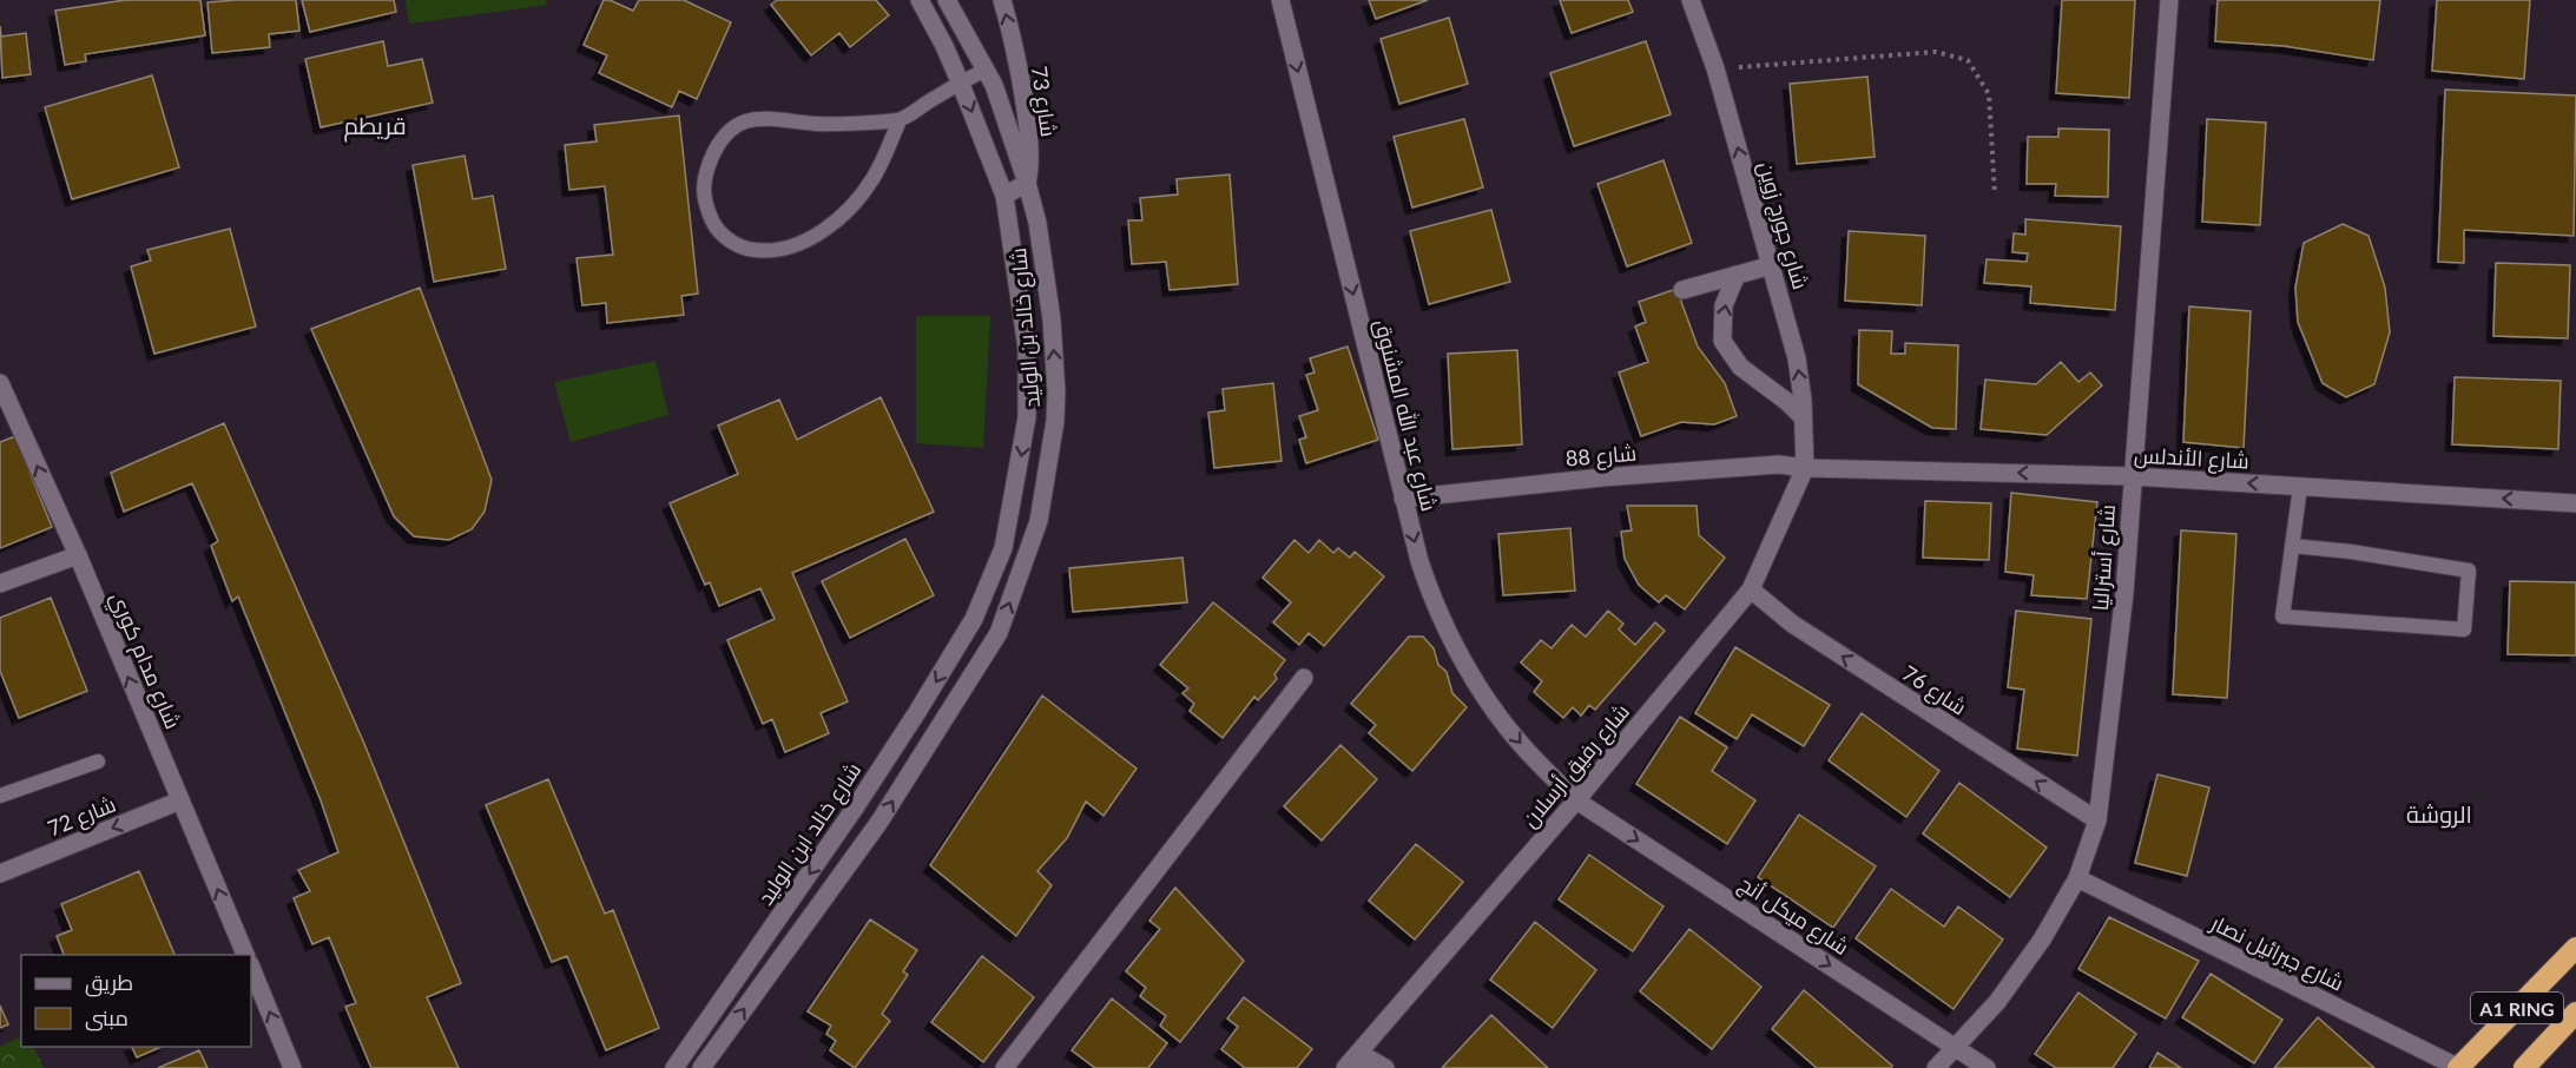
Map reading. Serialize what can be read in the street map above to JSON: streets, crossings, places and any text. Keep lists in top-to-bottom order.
{
  "streets": {
    "highway": ["A1 RING"],
    "street": [
      "شارع 73",
      "شارع جورج زوين",
      "شارع خالد بن الوليد",
      "شارع عبد الله المشنوق",
      "شارع 88",
      "شارع الأندلس",
      "شارع أستراليا",
      "شارع مدام كوري",
      "شارع 76",
      "شارع رفيق أرسلان",
      "شارع 72",
      "شارع خالد ابن الوليد",
      "شارع ميكل أنج",
      "شارع جبرائيل نصار"
    ]
  },
  "crossings": [
    ["شارع 73", "شارع خالد بن الوليد"],
    ["شارع جورج زوين", "شارع 88"],
    ["شارع جورج زوين", "شارع الأندلس"],
    ["شارع جورج زوين", "شارع رفيق أرسلان"],
    ["شارع خالد بن الوليد", "شارع خالد ابن الوليد"],
    ["شارع عبد الله المشنوق", "شارع 88"],
    ["شارع عبد الله المشنوق", "شارع رفيق أرسلان"],
    ["شارع عبد الله المشنوق", "شارع ميكل أنج"],
    ["شارع 88", "شارع الأندلس"],
    ["شارع 88", "شارع رفيق أرسلان"],
    ["شارع الأندلس", "شارع أستراليا"],
    ["شارع الأندلس", "شارع رفيق أرسلان"],
    ["شارع أستراليا", "شارع 76"],
    ["شارع أستراليا", "شارع ميكل أنج"],
    ["شارع أستراليا", "شارع جبرائيل نصار"],
    ["شارع مدام كوري", "شارع 72"],
    ["شارع 76", "شارع رفيق أرسلان"],
    ["شارع رفيق أرسلان", "شارع ميكل أنج"],
    ["شارع جبرائيل نصار", "A1 RING"]
  ],
  "one_way": [
    "شارع 73",
    "شارع جورج زوين",
    "شارع عبد الله المشنوق",
    "شارع الأندلس",
    "شارع مدام كوري",
    "شارع 76",
    "شارع 72",
    "شارع خالد ابن الوليد",
    "شارع ميكل أنج"
  ],
  "districts": ["قريطم", "الروشة"],
  "legend": ["طريق", "مبنى"]
}
